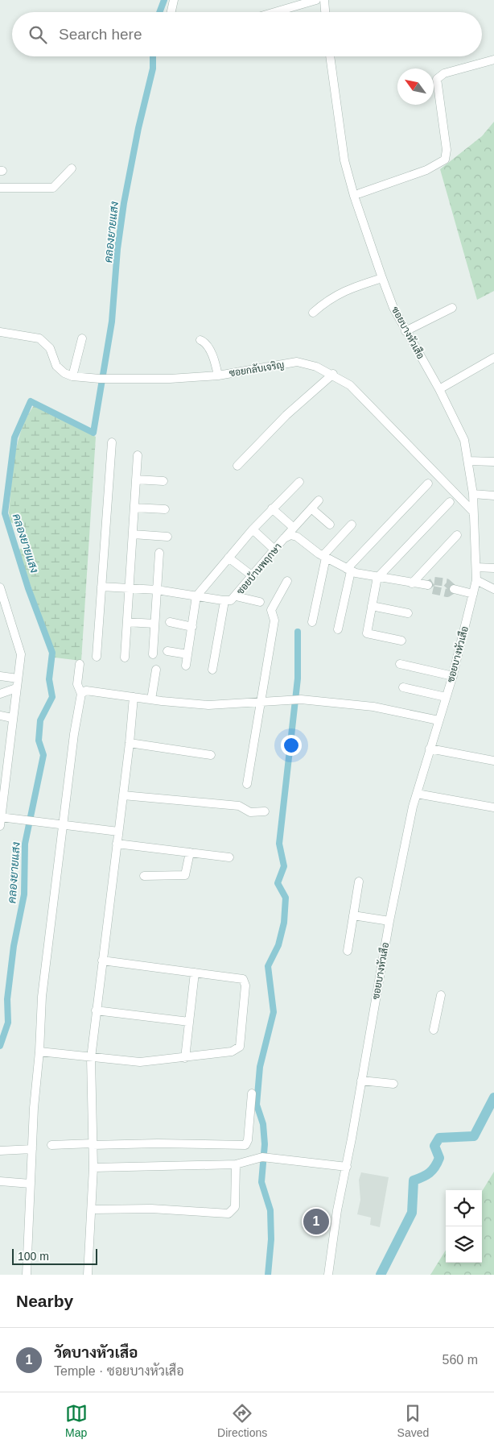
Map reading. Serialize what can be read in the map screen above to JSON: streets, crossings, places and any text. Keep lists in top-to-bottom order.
{
  "streets": {
    "street": ["ซอยบางหัวเสือ", "ซอยกลับเจริญ", "ซอยบ้านพฤกษา"]
  },
  "crossings": [
    ["ซอยบางหัวเสือ", "ซอยกลับเจริญ"]
  ],
  "water": ["คลองยายแสง"],
  "scale_bar": "100 m",
  "north": "top left",
  "page": {
    "search": "Search here",
    "pins": "1",
    "scale": "100 m",
    "heading": "Nearby",
    "list": [
      {
        "mark": "1",
        "name": "วัดบางหัวเสือ",
        "note": "Temple · ซอยบางหัวเสือ",
        "value": "560 m"
      }
    ],
    "nav": ["Map", "Directions", "Saved"]
  }
}
